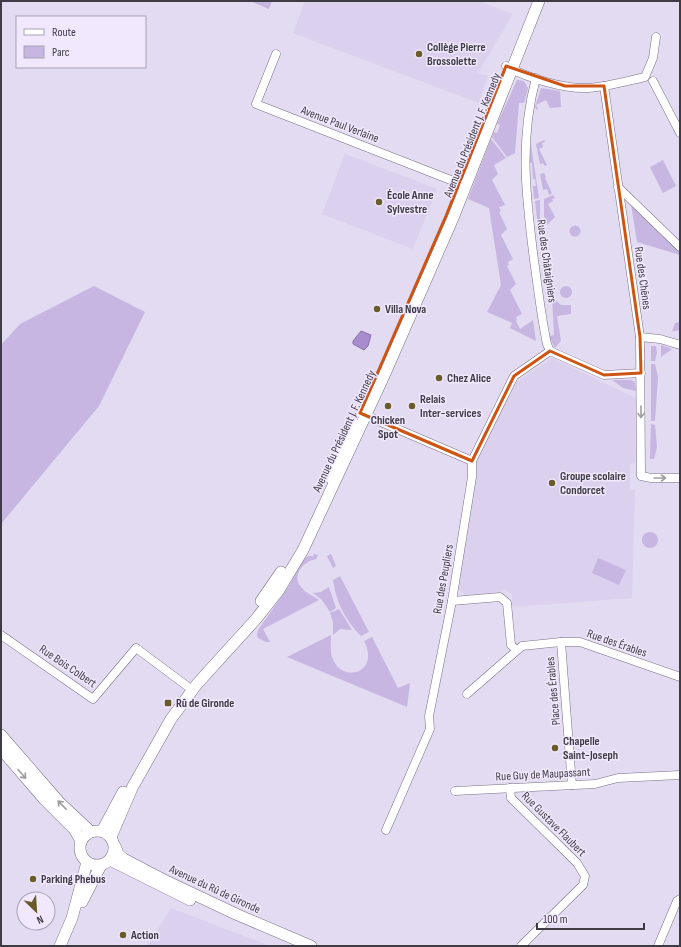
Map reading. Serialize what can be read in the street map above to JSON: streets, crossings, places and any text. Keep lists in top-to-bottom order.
{
  "streets": {
    "main road": ["Avenue du Président J. F. Kennedy", "Avenue du Rû de Gironde"],
    "street": [
      "Avenue Paul Verlaine",
      "Rue des Châtaigniers",
      "Rue des Chênes",
      "Rue des Peupliers",
      "Rue des Érables",
      "Rue Bois Colbert",
      "Place des Érables",
      "Rue Guy de Maupassant",
      "Rue Gustave Flaubert"
    ]
  },
  "crossings": [
    ["Avenue Paul Verlaine", "Avenue du Président J. F. Kennedy"],
    ["Avenue du Président J. F. Kennedy", "Rue Bois Colbert"],
    ["Avenue du Président J. F. Kennedy", "Avenue du Rû de Gironde"],
    ["Rue des Châtaigniers", "Rue des Peupliers"],
    ["Rue des Érables", "Place des Érables"],
    ["Place des Érables", "Rue Guy de Maupassant"],
    ["Rue Guy de Maupassant", "Rue Gustave Flaubert"]
  ],
  "places": {
    "other": [
      "Collège Pierre Brossolette",
      "École Anne Sylvestre",
      "Villa Nova",
      "Chez Alice",
      "Chicken Spot",
      "Relais Inter-services",
      "Groupe scolaire Condorcet",
      "Chapelle Saint-Joseph",
      "Parking Phebus",
      "Action"
    ],
    "transit": ["Rû de Gironde"]
  },
  "legend": ["Route", "Parc"],
  "scale_bar": "100 m",
  "north": "bottom right"
}
